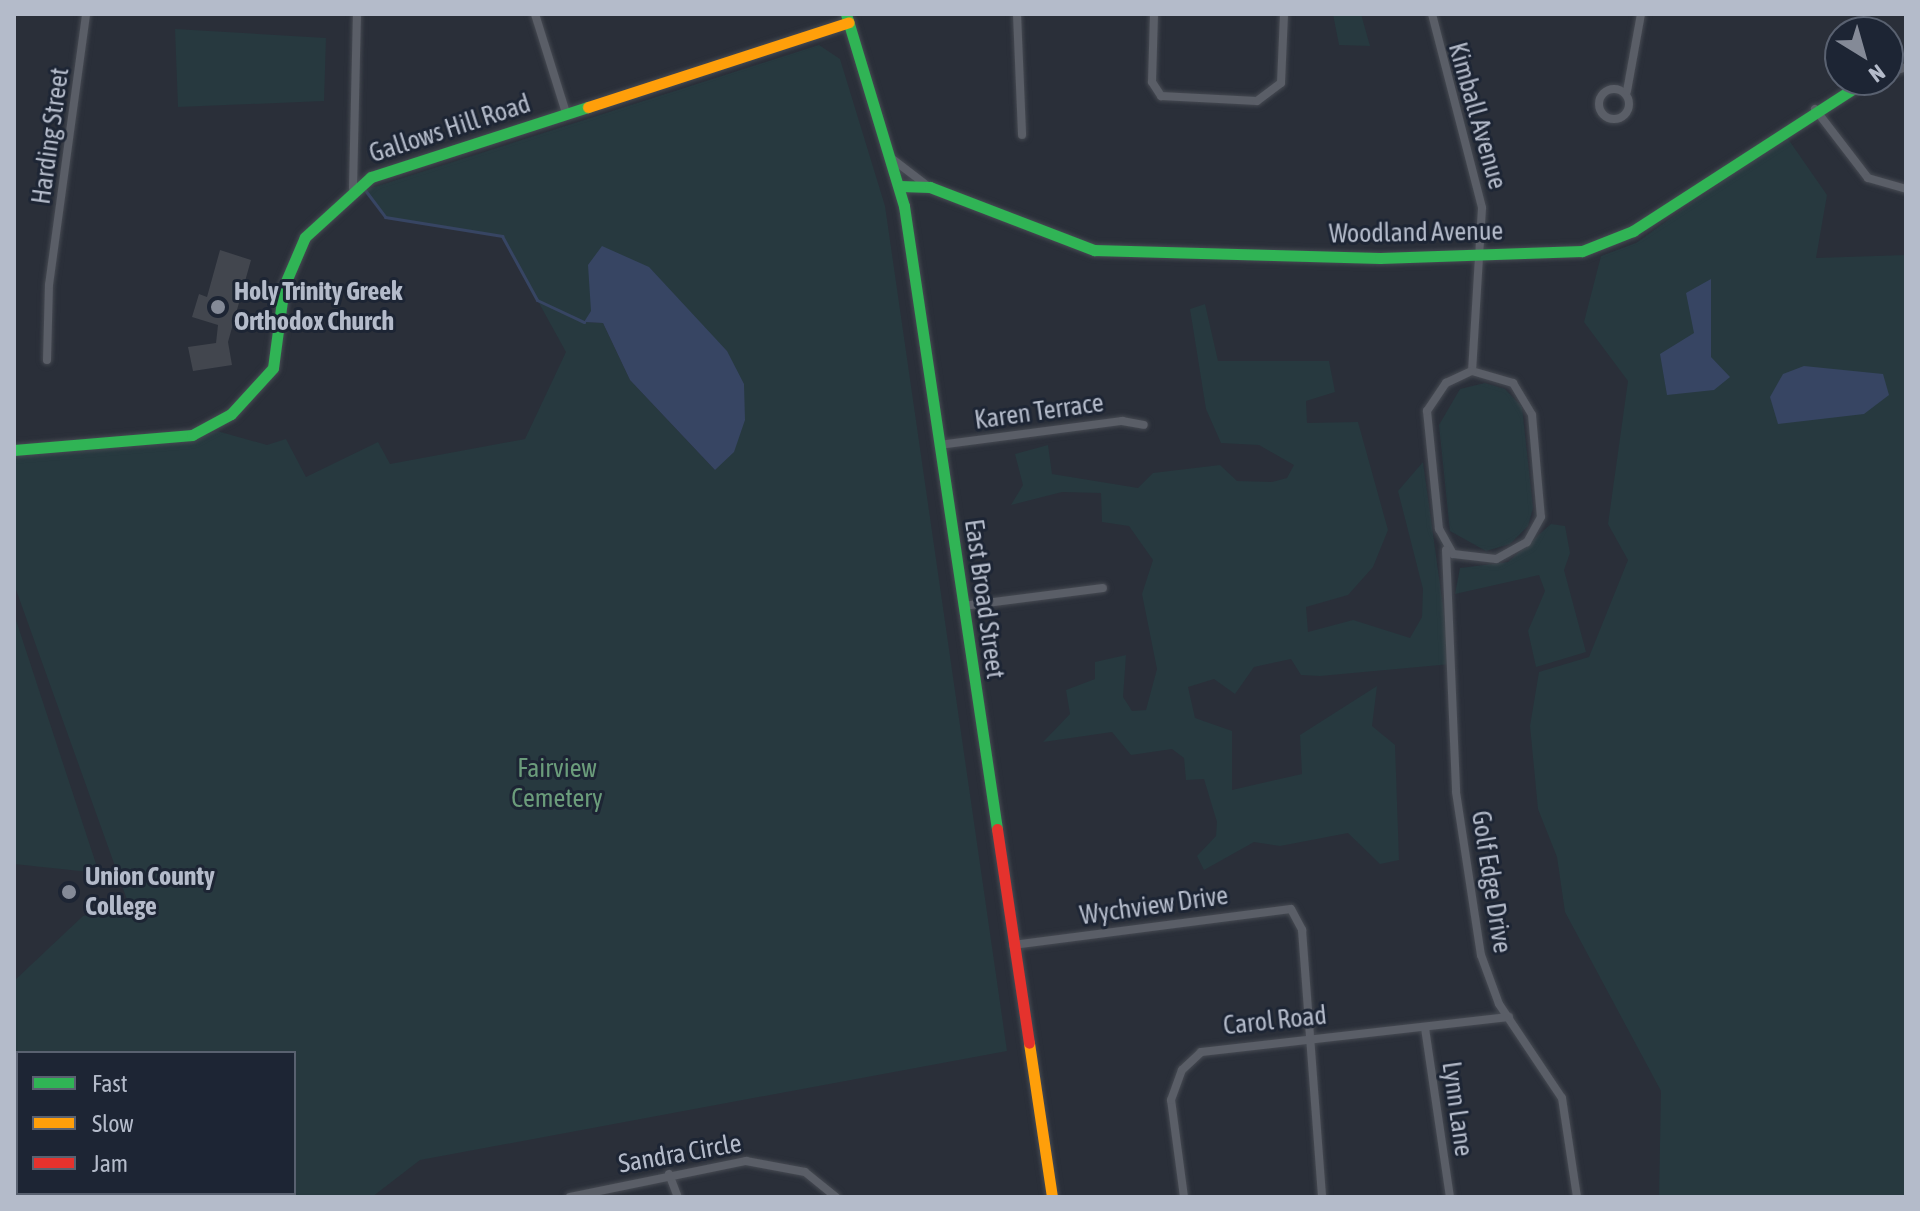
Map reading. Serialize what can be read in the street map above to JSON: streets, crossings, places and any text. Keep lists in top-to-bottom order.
{
  "streets": {
    "street": [
      "Kimball Avenue",
      "Gallows Hill Road",
      "Harding Street",
      "Woodland Avenue",
      "Karen Terrace",
      "East Broad Street",
      "Golf Edge Drive",
      "Wychview Drive",
      "Carol Road",
      "Lynn Lane",
      "Sandra Circle"
    ]
  },
  "crossings": [
    ["Kimball Avenue", "Woodland Avenue"],
    ["Kimball Avenue", "Golf Edge Drive"],
    ["Gallows Hill Road", "East Broad Street"],
    ["Woodland Avenue", "East Broad Street"],
    ["Karen Terrace", "East Broad Street"],
    ["East Broad Street", "Wychview Drive"],
    ["Golf Edge Drive", "Carol Road"],
    ["Wychview Drive", "Carol Road"],
    ["Carol Road", "Lynn Lane"]
  ],
  "parks": ["Fairview Cemetery"],
  "places": ["Holy Trinity Greek Orthodox Church", "Union County College"],
  "legend": ["Fast", "Slow", "Jam"],
  "north": "bottom right"
}
